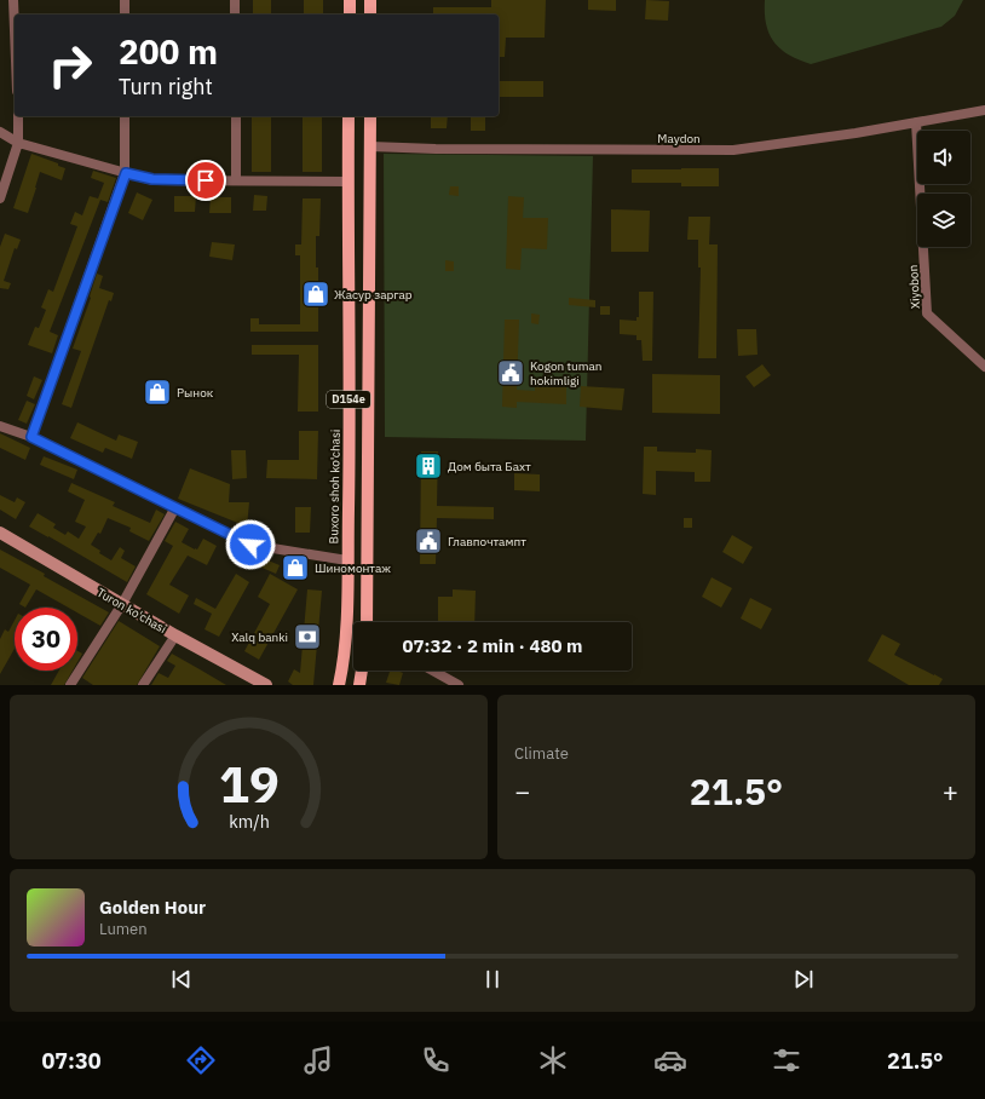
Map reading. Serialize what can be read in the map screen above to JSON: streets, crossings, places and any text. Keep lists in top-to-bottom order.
{
  "streets": {
    "main road": ["D154e", "Buxoro shoh ko'chasi"],
    "street": ["Maydon", "Xiyobon", "Turon ko'chasi"]
  },
  "crossings": [
    ["Maydon", "Xiyobon"],
    ["Maydon", "D154e"]
  ],
  "places": {
    "shop": ["Жасур заргар", "Рынок", "Шиномонтаж"],
    "public building": ["Kogon tuman hokimligi", "Главпочтампт"],
    "building": ["Дом быта Бахт"],
    "bank": ["Xalq banki"]
  },
  "page": {
    "turn": ["200 m", "Turn right"],
    "limit": "30",
    "trip": "07:32 · 2 min · 480 m",
    "tile": "Climate",
    "heat": ["−", "21.5°", "+"],
    "song": ["Golden Hour", "Lumen"],
    "tabs": ["07:30", "21.5°"],
    "gauge": ["19", "km/h"]
  }
}
